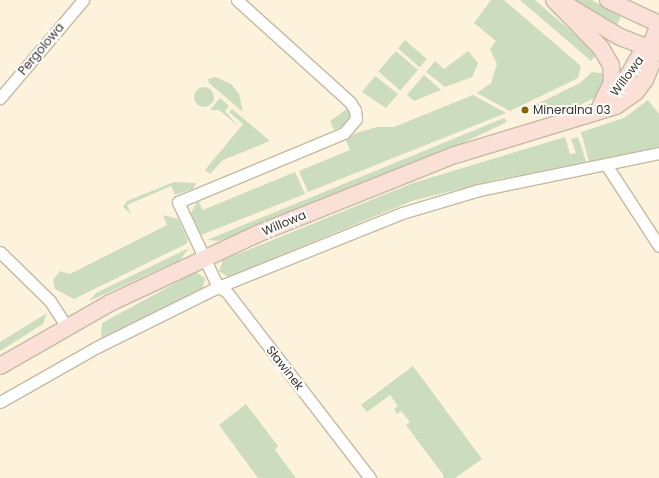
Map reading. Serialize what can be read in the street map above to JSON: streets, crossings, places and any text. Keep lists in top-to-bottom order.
{
  "streets": {
    "street": ["Pergolowa", "Willowa", "Sławinek"]
  },
  "crossings": [
    ["Willowa", "Sławinek"]
  ],
  "places": ["Mineralna 03"]
}
